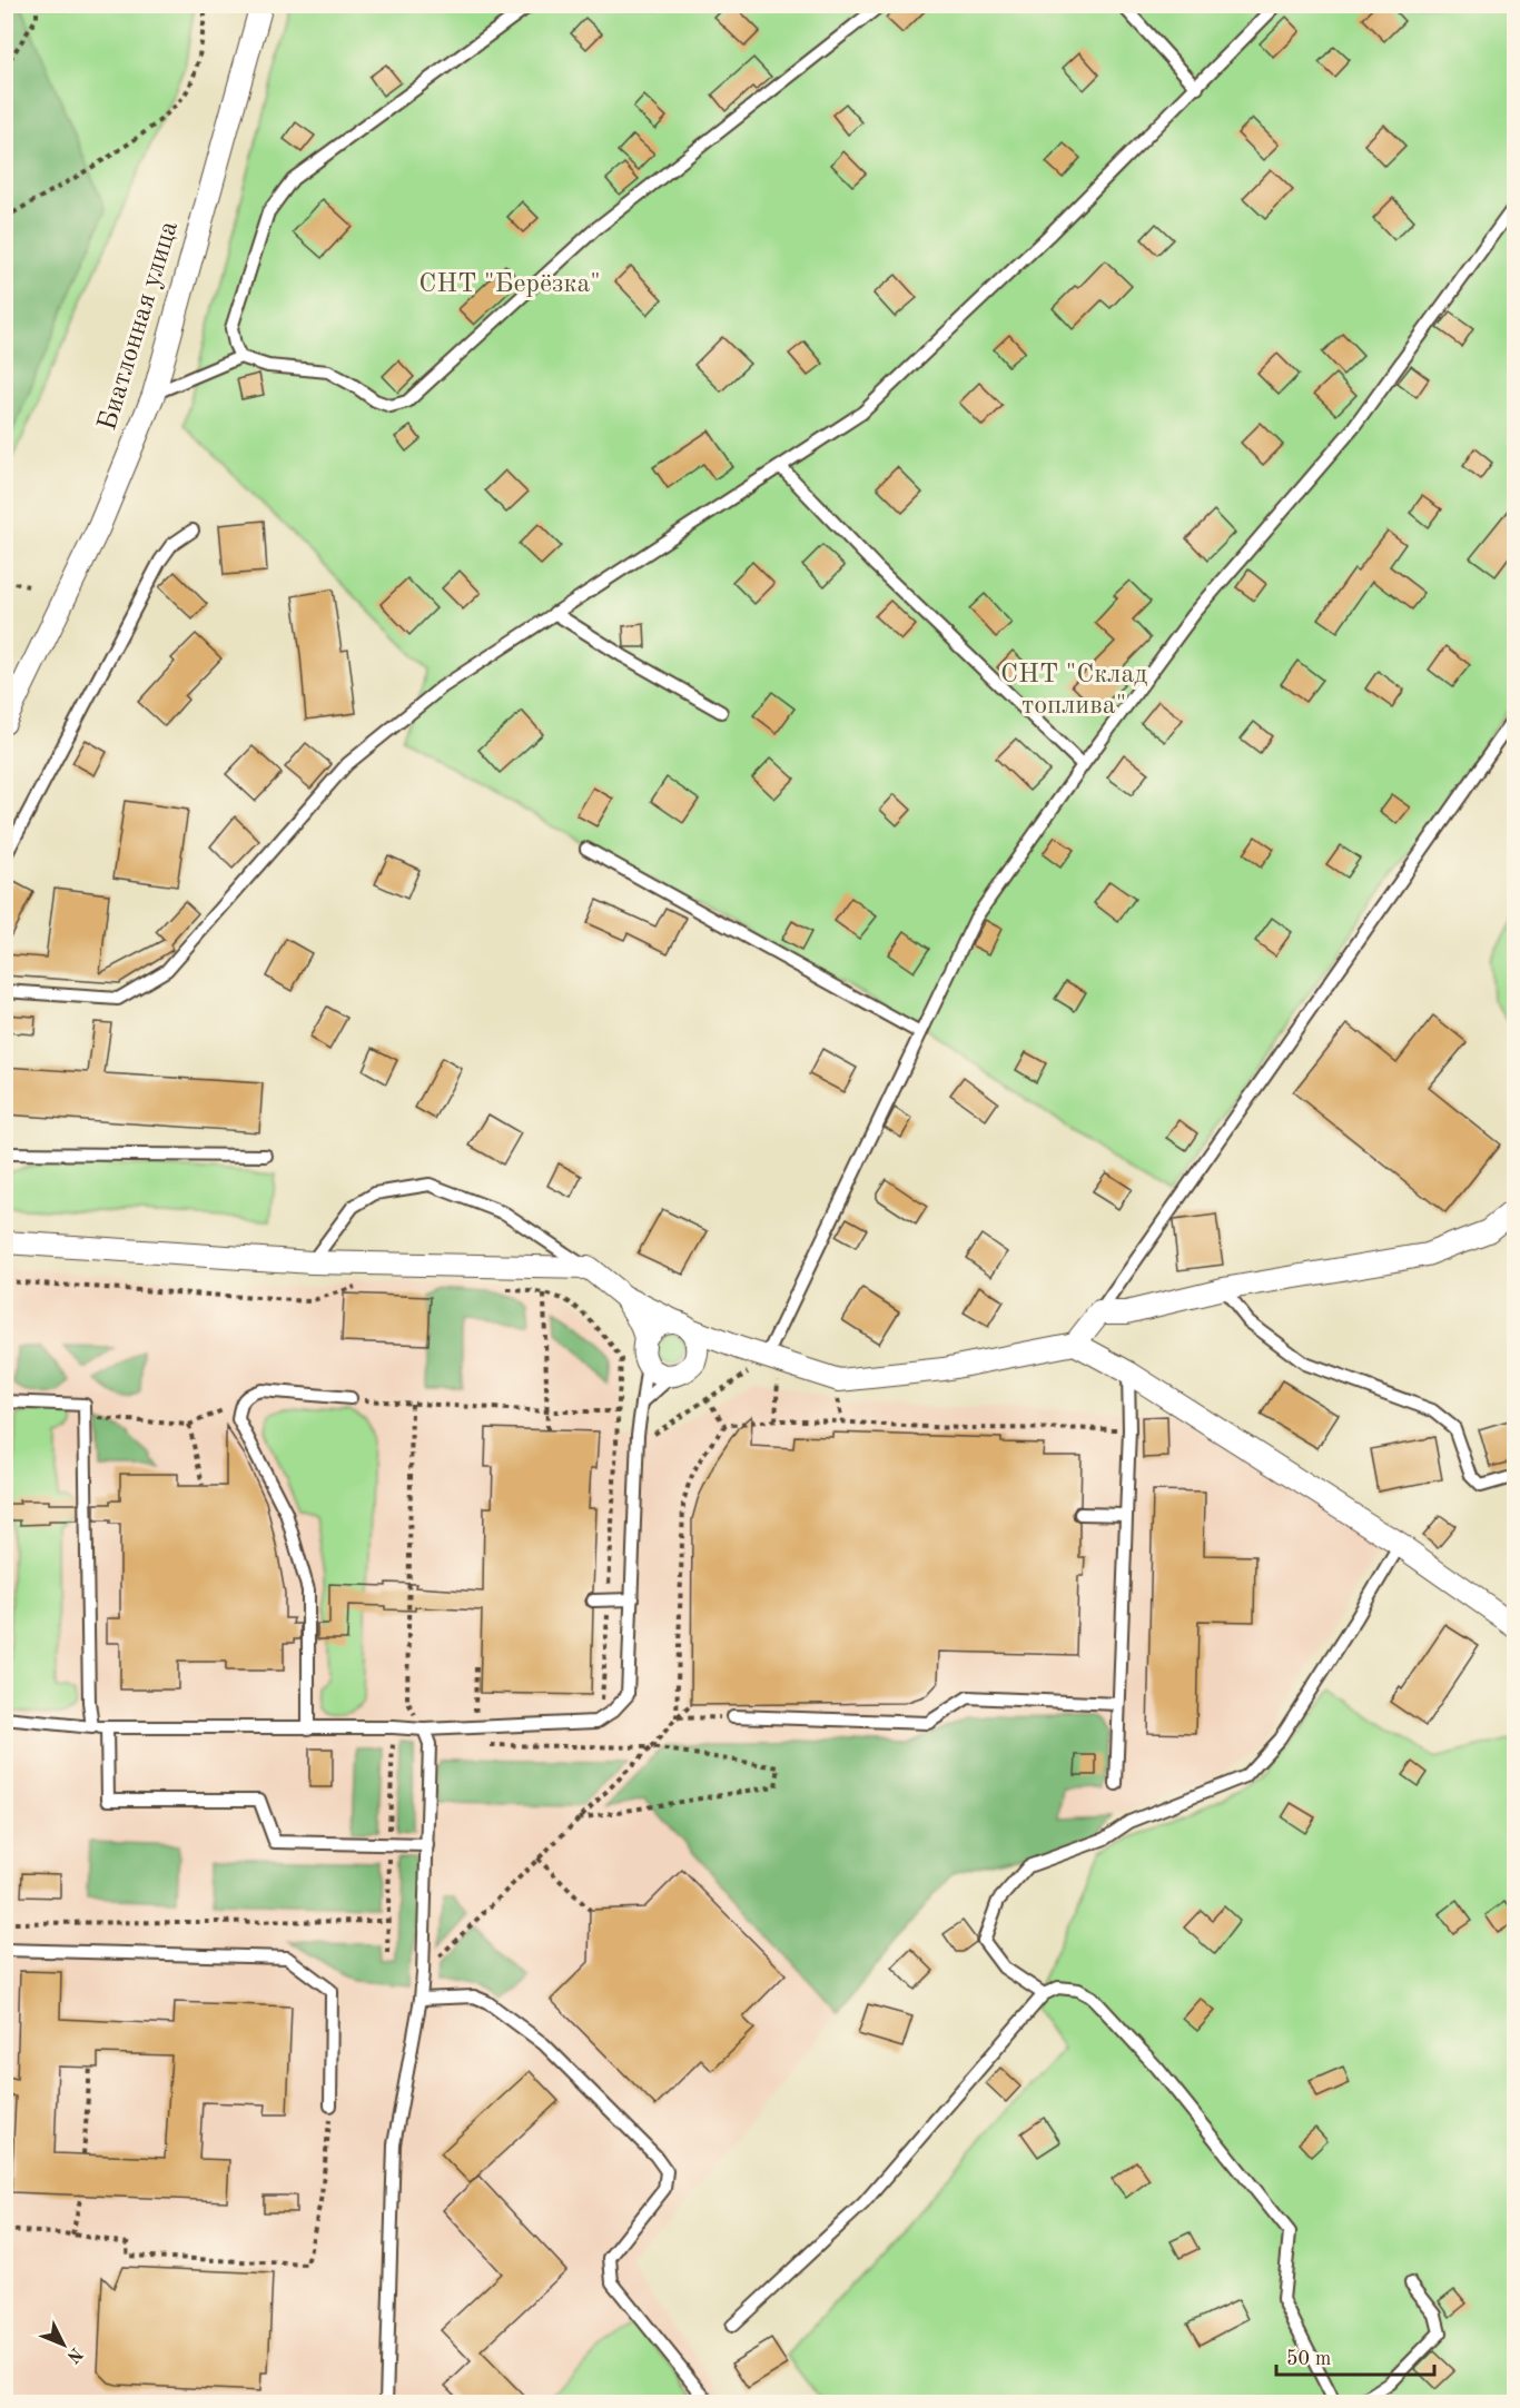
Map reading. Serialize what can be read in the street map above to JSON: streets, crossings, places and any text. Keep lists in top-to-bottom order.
{
  "streets": {
    "street": ["Биатлонная улица"]
  },
  "parks": ["СНТ \"Берёзка\"", "СНТ \"Склад топлива\""],
  "scale_bar": "50 m",
  "north": "bottom right"
}
